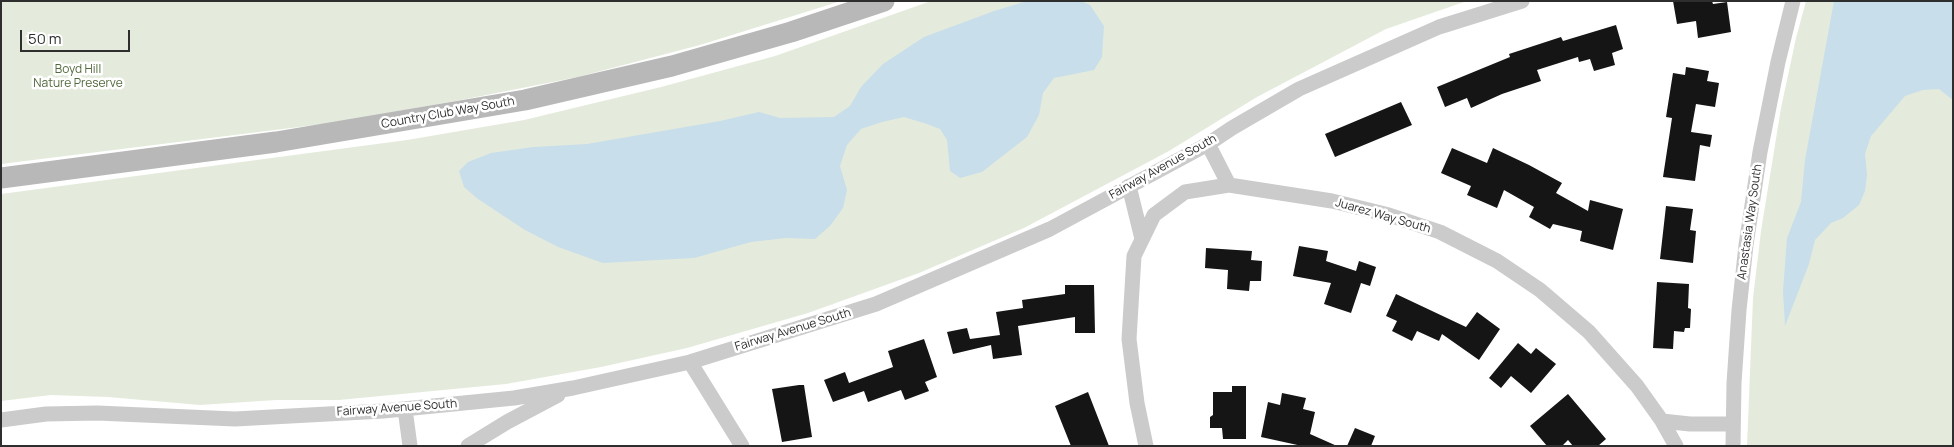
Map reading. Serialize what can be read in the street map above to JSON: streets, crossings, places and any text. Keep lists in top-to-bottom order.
{
  "streets": {
    "street": [
      "Country Club Way South",
      "Fairway Avenue South",
      "Juarez Way South",
      "Anastasia Way South"
    ]
  },
  "parks": ["Boyd Hill Nature Preserve"],
  "scale_bar": "50 m"
}
